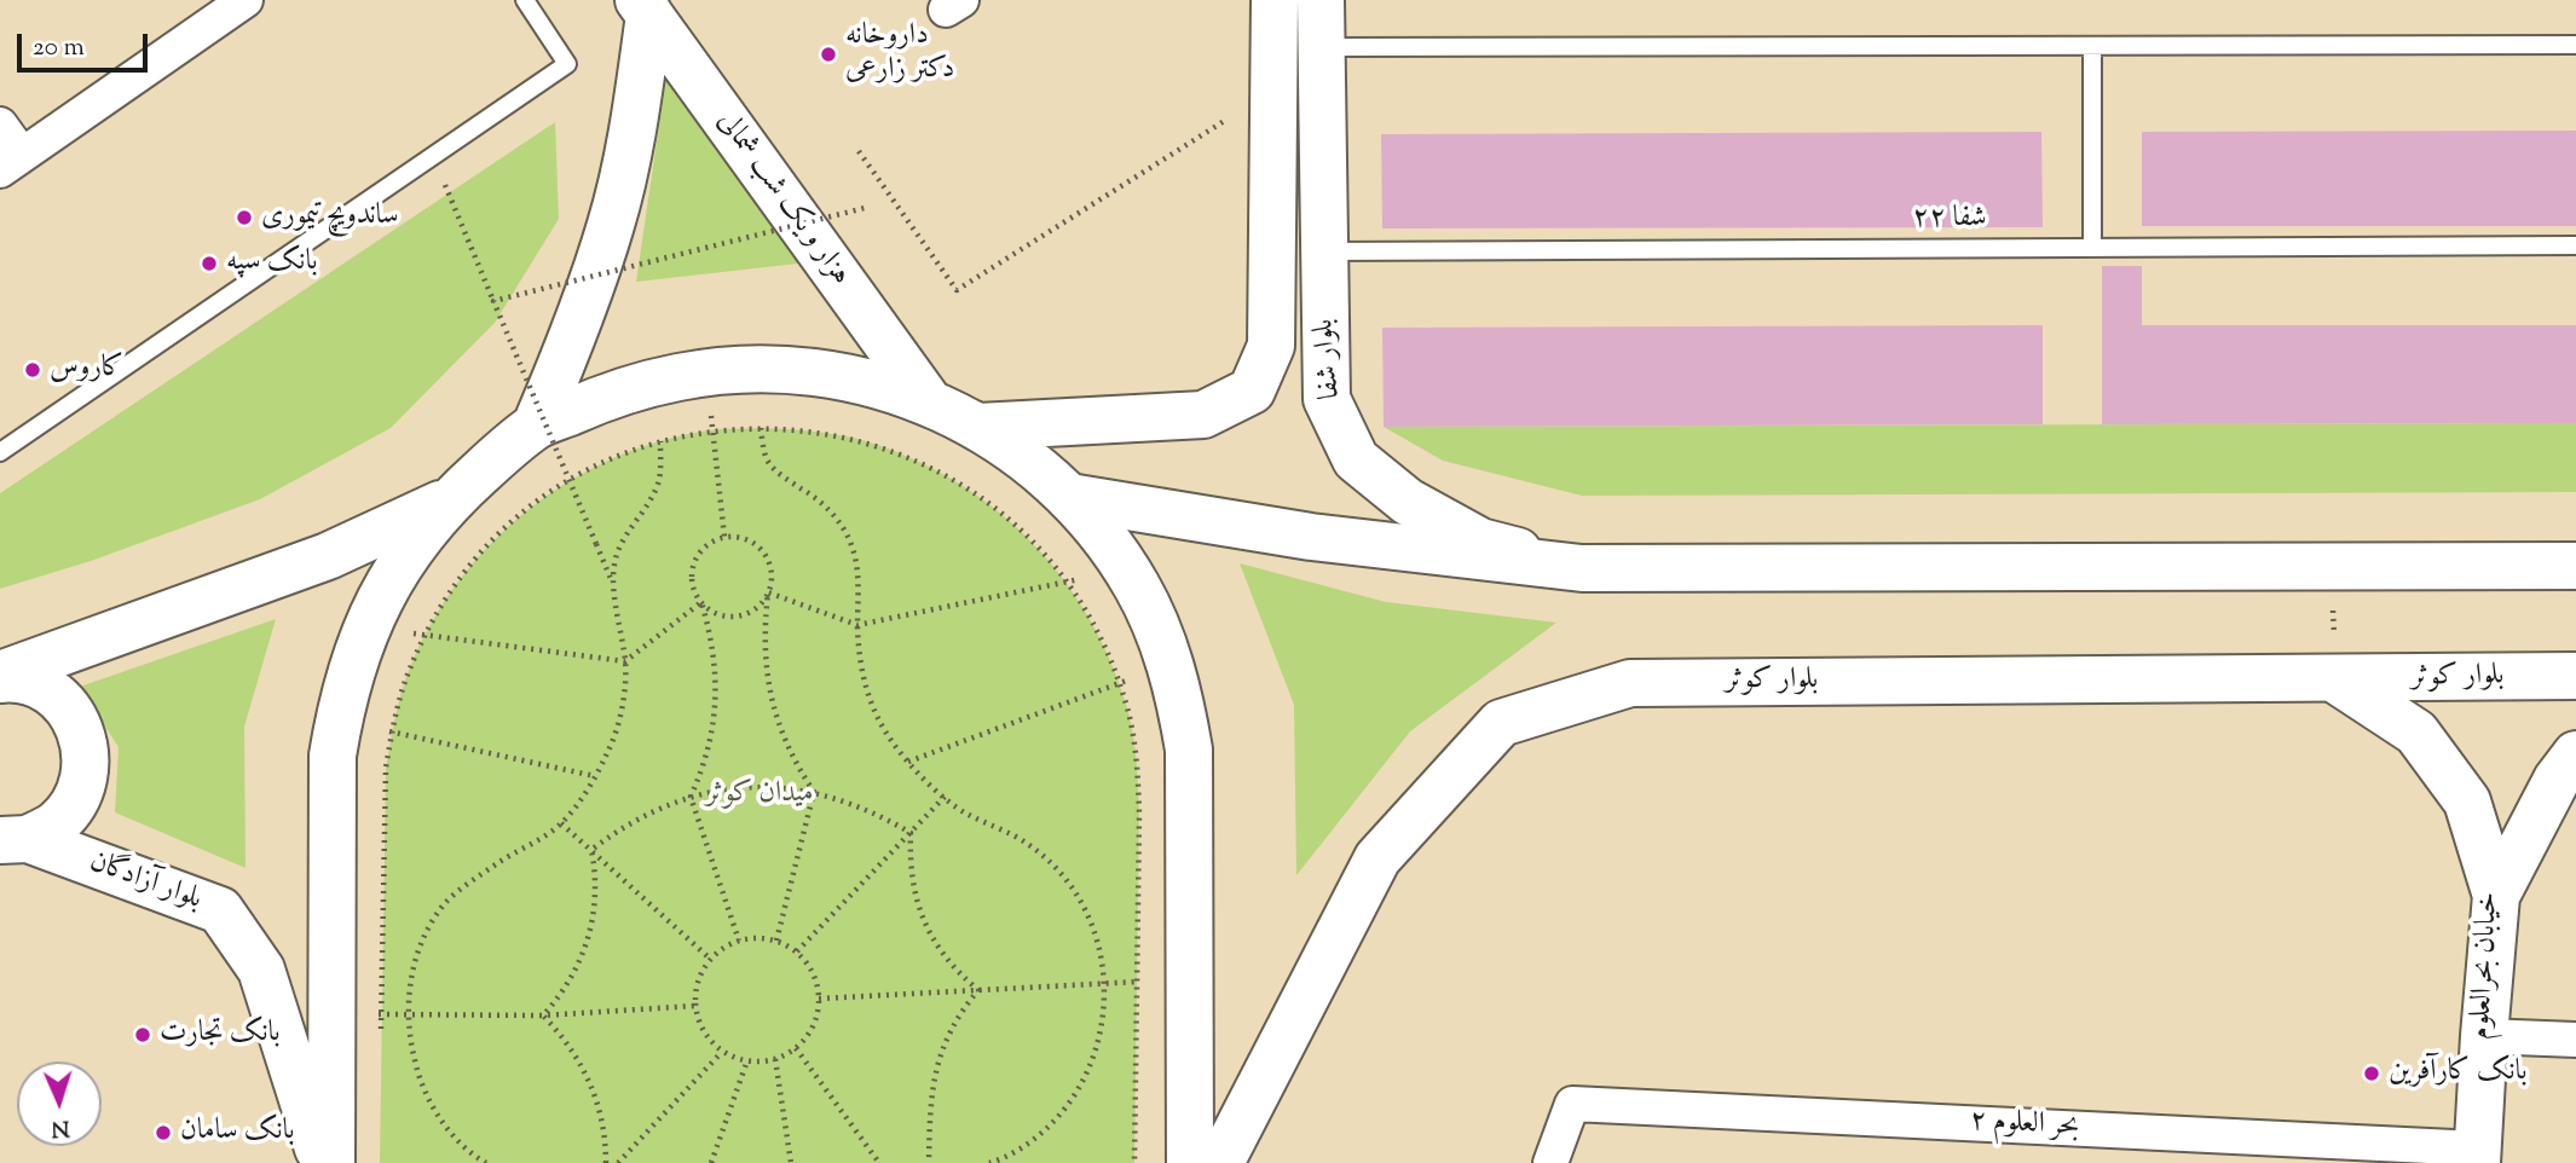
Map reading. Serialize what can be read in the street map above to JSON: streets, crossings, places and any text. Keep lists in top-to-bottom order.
{
  "streets": {
    "main road": [
      "هزار و یک شب شمالی",
      "بلوار شفا",
      "بلوار کوثر",
      "بلوار آزادگان",
      "خیابان بحرالعلوم"
    ],
    "street": ["بحر العلوم ۲"],
    "lane": ["شفا ۲۲"]
  },
  "crossings": [
    ["شفا ۲۲", "بلوار شفا"],
    ["بلوار کوثر", "خیابان بحرالعلوم"],
    ["خیابان بحرالعلوم", "بحر العلوم ۲"]
  ],
  "parks": ["میدان کوثر"],
  "places": [
    "داروخانه دکتر زارعی",
    "ساندویچ تیموری",
    "بانک سپه",
    "کاروس",
    "بانک تجارت",
    "بانک کارآفرین",
    "بانک سامان"
  ],
  "scale_bar": "20 m",
  "north": "bottom"
}
